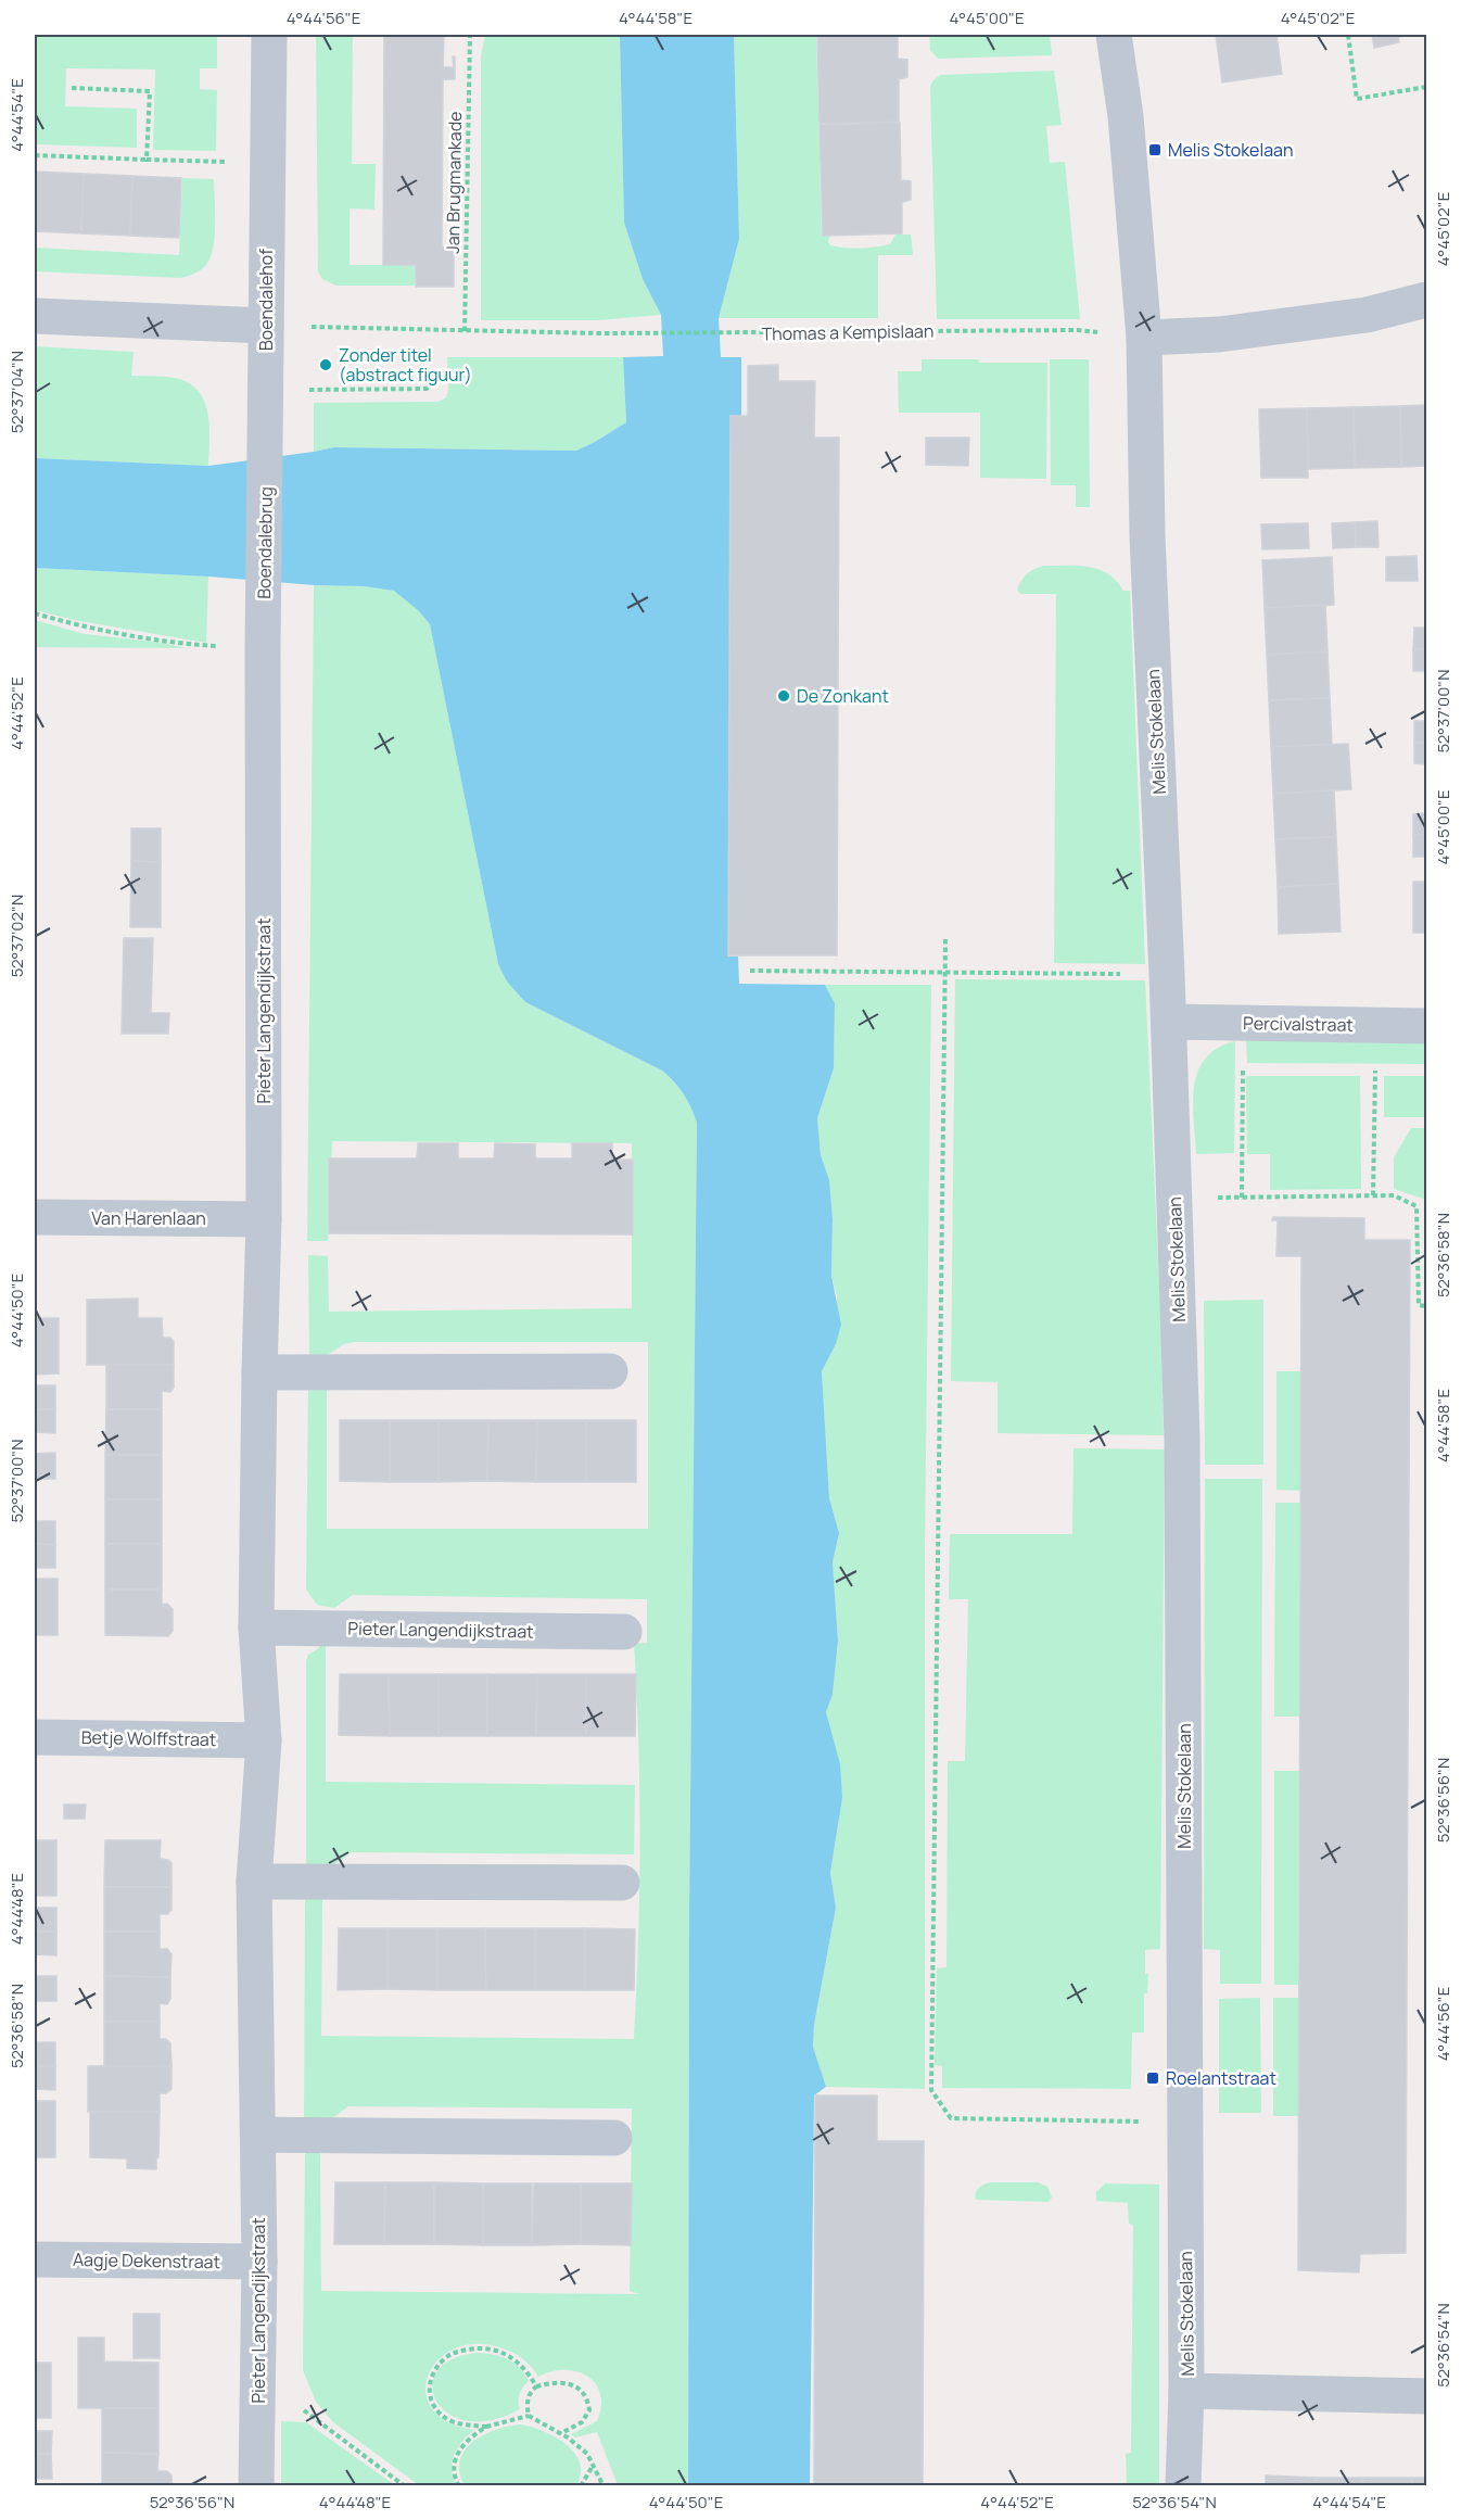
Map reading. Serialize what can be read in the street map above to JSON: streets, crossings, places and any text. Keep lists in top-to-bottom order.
{
  "streets": {
    "street": [
      "Boendalehof",
      "Boendalebrug",
      "Melis Stokelaan",
      "Pieter Langendijkstraat",
      "Percivalstraat",
      "Van Harenlaan",
      "Betje Wolffstraat",
      "Aagje Dekenstraat"
    ],
    "path": ["Jan Brugmankade", "Thomas a Kempislaan"]
  },
  "crossings": [
    ["Jan Brugmankade", "Thomas a Kempislaan"],
    ["Boendalehof", "Thomas a Kempislaan"],
    ["Boendalehof", "Boendalebrug"],
    ["Thomas a Kempislaan", "Melis Stokelaan"],
    ["Boendalebrug", "Pieter Langendijkstraat"],
    ["Melis Stokelaan", "Percivalstraat"],
    ["Pieter Langendijkstraat", "Van Harenlaan"],
    ["Pieter Langendijkstraat", "Betje Wolffstraat"],
    ["Pieter Langendijkstraat", "Aagje Dekenstraat"]
  ],
  "places": {
    "transit": ["Melis Stokelaan", "Roelantstraat"],
    "other": ["Zonder titel (abstract figuur)", "De Zonkant"]
  },
  "coordinates": [
    "4°44'56\"E",
    "4°44'58\"E",
    "4°45'00\"E",
    "4°45'02\"E",
    "4°44'54\"E",
    "52°37'04\"N",
    "52°37'00\"N",
    "4°44'52\"E",
    "52°37'02\"N",
    "52°36'58\"N",
    "4°44'50\"E",
    "52°36'56\"N",
    "4°44'48\"E",
    "52°36'54\"N"
  ]
}
